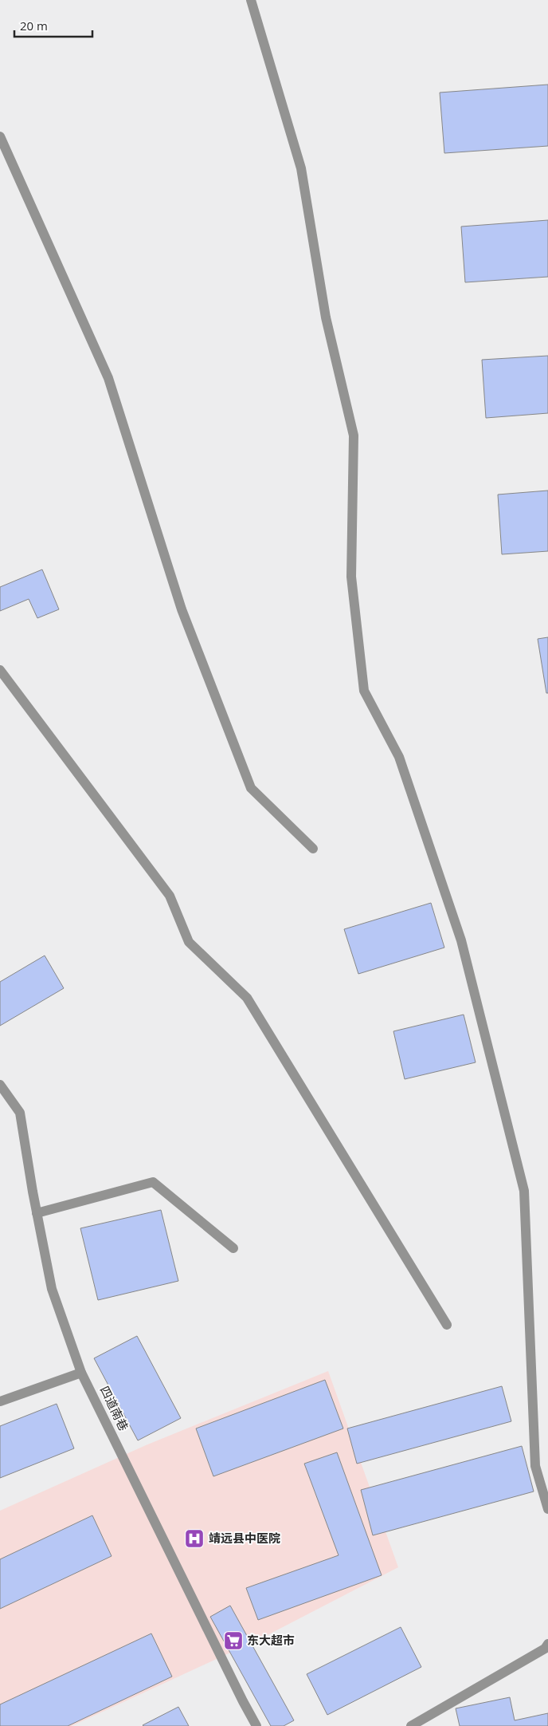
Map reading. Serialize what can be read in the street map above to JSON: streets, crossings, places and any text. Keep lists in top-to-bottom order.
{
  "streets": {
    "street": ["四道南巷"]
  },
  "places": {
    "hospital": ["靖远县中医院"],
    "supermarket": ["东大超市"]
  },
  "scale_bar": "20 m"
}
